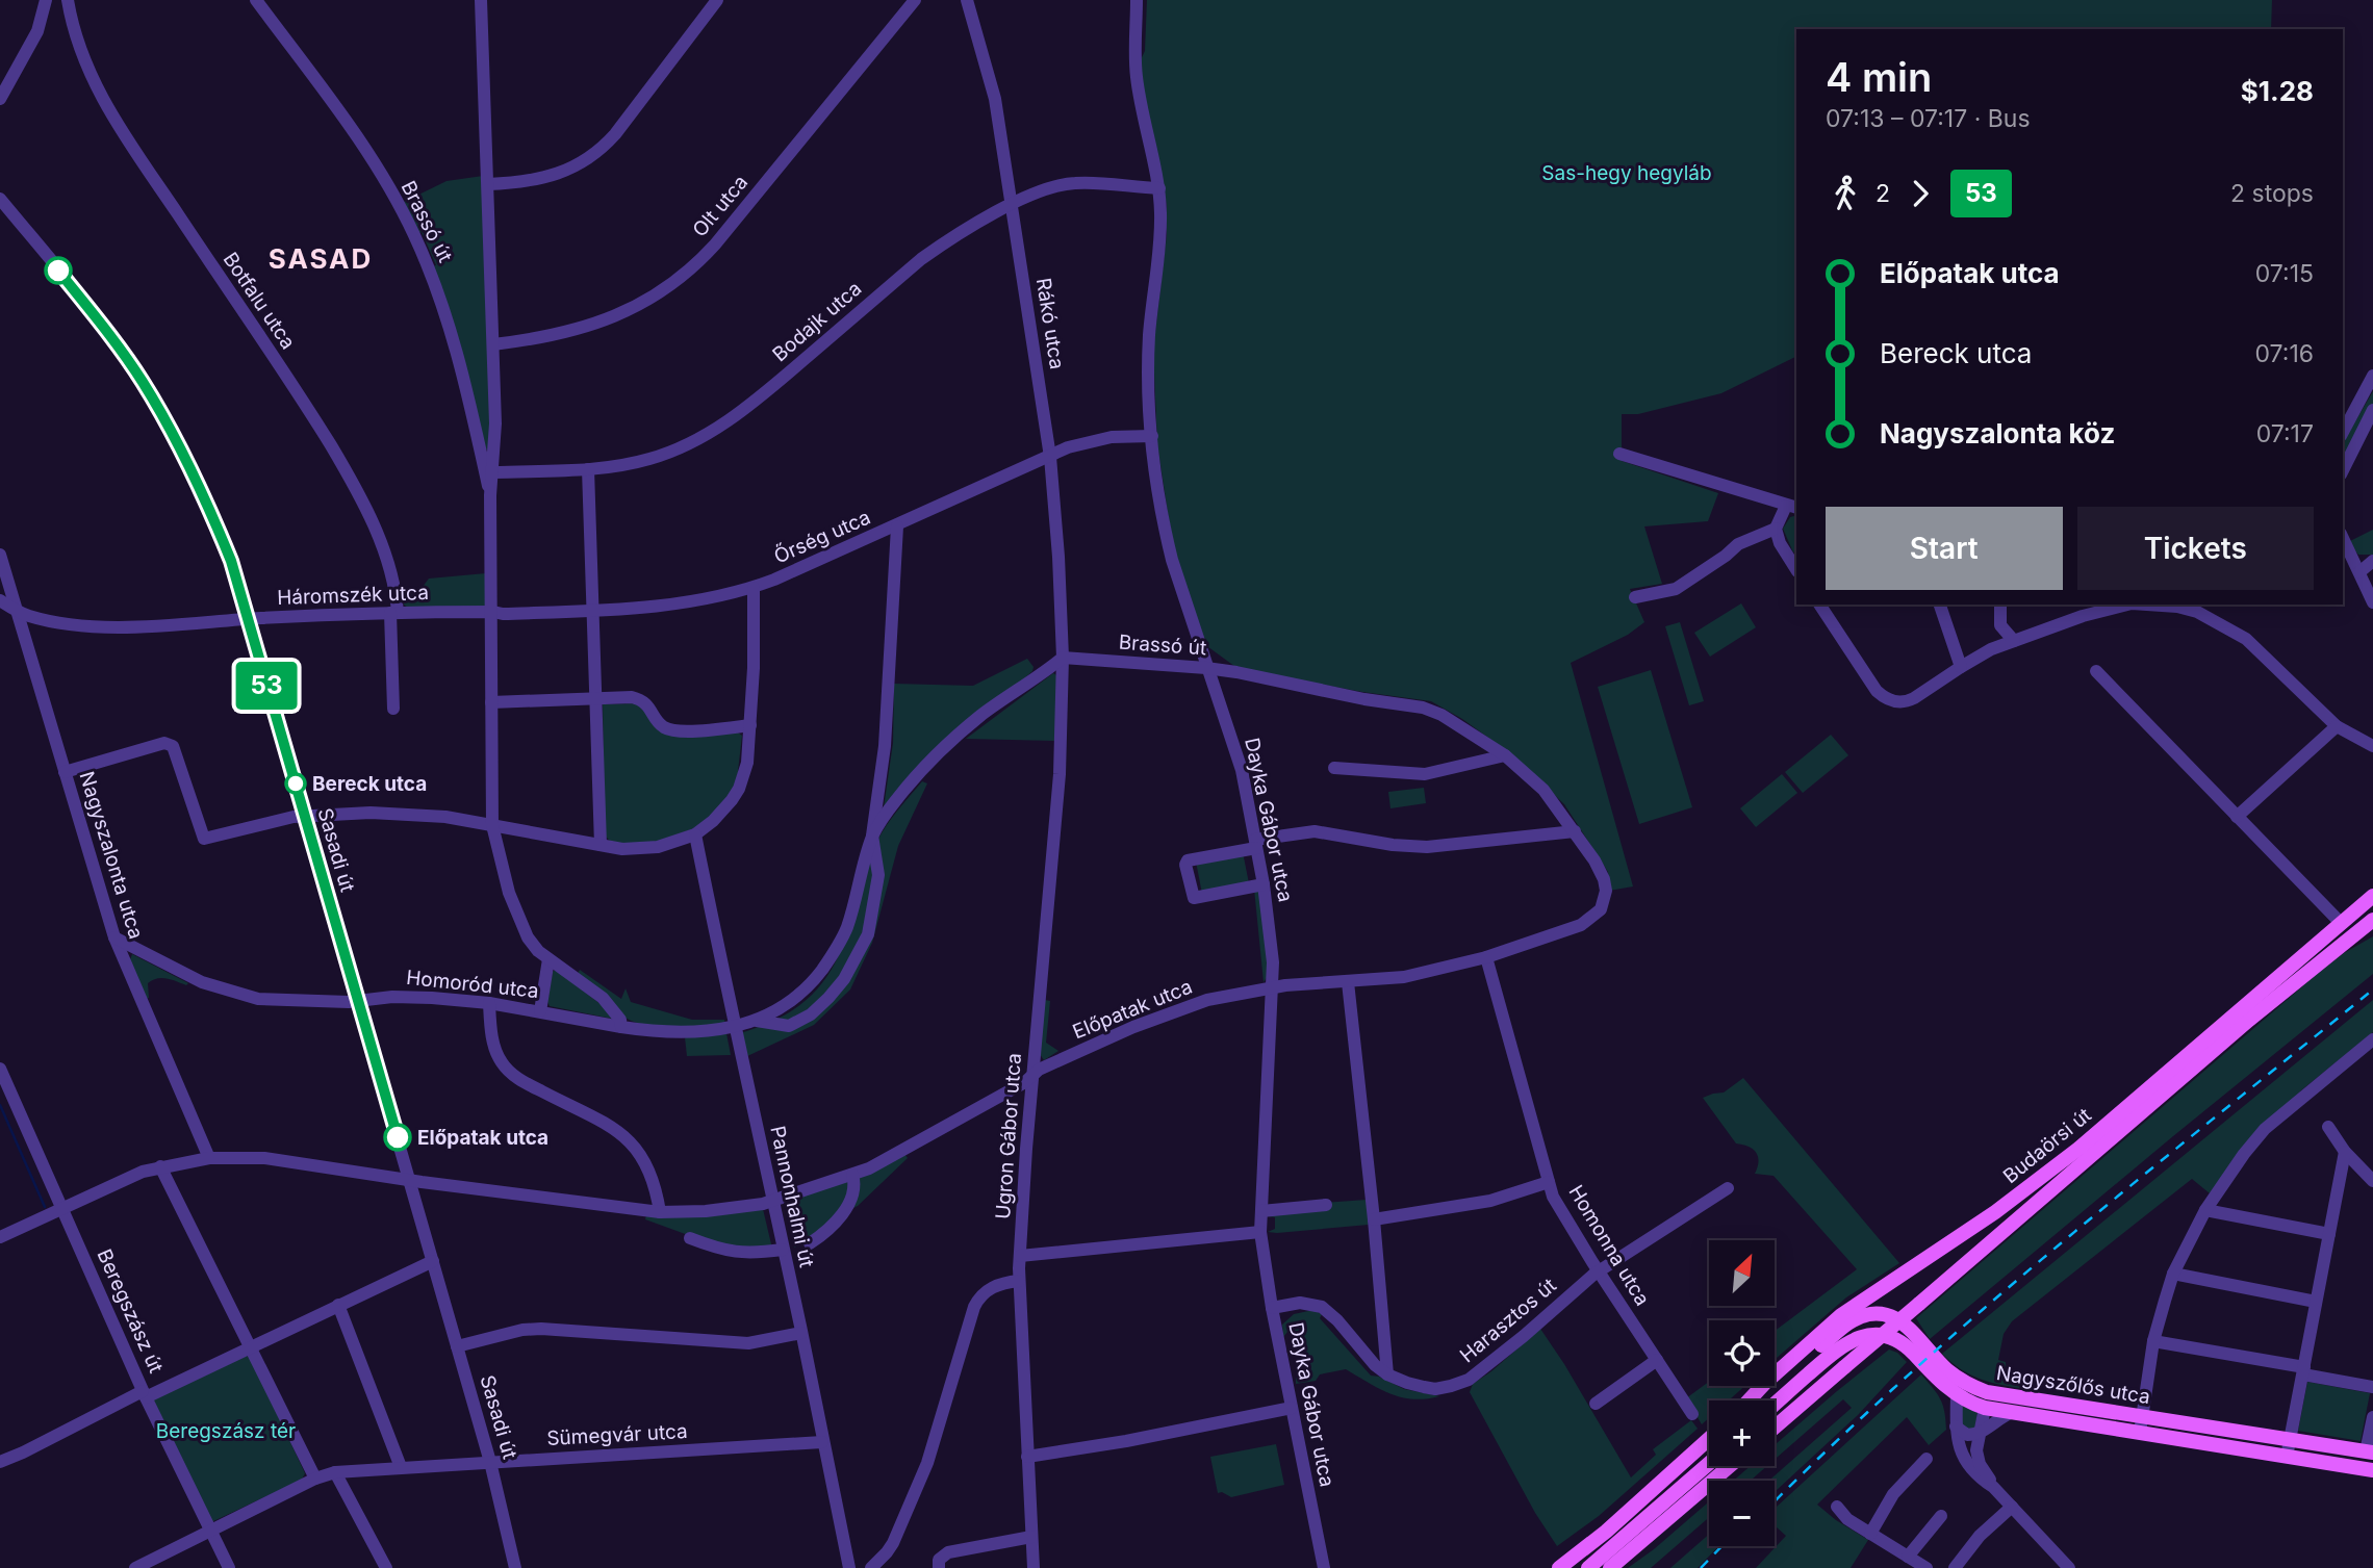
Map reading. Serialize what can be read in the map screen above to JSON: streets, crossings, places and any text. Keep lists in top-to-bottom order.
{
  "streets": {
    "main road": ["Budaörsi út", "Nagyszőlős utca"],
    "street": [
      "Olt utca",
      "Brassó út",
      "Botfalu utca",
      "Bodajk utca",
      "Rákó utca",
      "Őrség utca",
      "Háromszék utca",
      "Dayka Gábor utca",
      "Sasadi út",
      "Nagyszalonta utca",
      "Homoród utca",
      "Előpatak utca",
      "Ugron Gábor utca",
      "Pannonhalmi út",
      "Homonna utca",
      "Beregszász út",
      "Harasztos út",
      "Sümegvár utca"
    ]
  },
  "crossings": [
    ["Olt utca", "Brassó út"],
    ["Brassó út", "Bodajk utca"],
    ["Brassó út", "Rákó utca"],
    ["Brassó út", "Őrség utca"],
    ["Brassó út", "Háromszék utca"],
    ["Brassó út", "Dayka Gábor utca"],
    ["Brassó út", "Homoród utca"],
    ["Brassó út", "Előpatak utca"],
    ["Brassó út", "Ugron Gábor utca"],
    ["Botfalu utca", "Háromszék utca"],
    ["Bodajk utca", "Rákó utca"],
    ["Bodajk utca", "Dayka Gábor utca"],
    ["Rákó utca", "Őrség utca"],
    ["Rákó utca", "Ugron Gábor utca"],
    ["Őrség utca", "Háromszék utca"],
    ["Őrség utca", "Dayka Gábor utca"],
    ["Háromszék utca", "Sasadi út"],
    ["Háromszék utca", "Nagyszalonta utca"],
    ["Dayka Gábor utca", "Előpatak utca"],
    ["Dayka Gábor utca", "Harasztos út"],
    ["Sasadi út", "Homoród utca"],
    ["Sasadi út", "Előpatak utca"],
    ["Sasadi út", "Sümegvár utca"],
    ["Nagyszalonta utca", "Homoród utca"],
    ["Nagyszalonta utca", "Előpatak utca"],
    ["Előpatak utca", "Ugron Gábor utca"],
    ["Előpatak utca", "Pannonhalmi út"],
    ["Előpatak utca", "Homonna utca"],
    ["Előpatak utca", "Beregszász út"],
    ["Pannonhalmi út", "Sümegvár utca"],
    ["Homonna utca", "Harasztos út"],
    ["Beregszász út", "Sümegvár utca"]
  ],
  "districts": ["SASAD"],
  "parks": ["Sas-hegy hegyláb", "Beregszász tér"],
  "places": ["Bereck utca", "Előpatak utca"],
  "lines": ["bus line 53"],
  "north": "top right",
  "page": {
    "on_map": "53",
    "heading": ["4 min", "07:13 – 07:17 · Bus", "$1.28"],
    "legs": ["2", "53", "2 stops"],
    "list": [
      {
        "name": "Előpatak utca",
        "value": "07:15"
      },
      {
        "name": "Bereck utca",
        "value": "07:16"
      },
      {
        "name": "Nagyszalonta köz",
        "value": "07:17"
      }
    ],
    "buttons": ["Start", "Tickets"],
    "map_buttons": ["+", "−"]
  }
}
